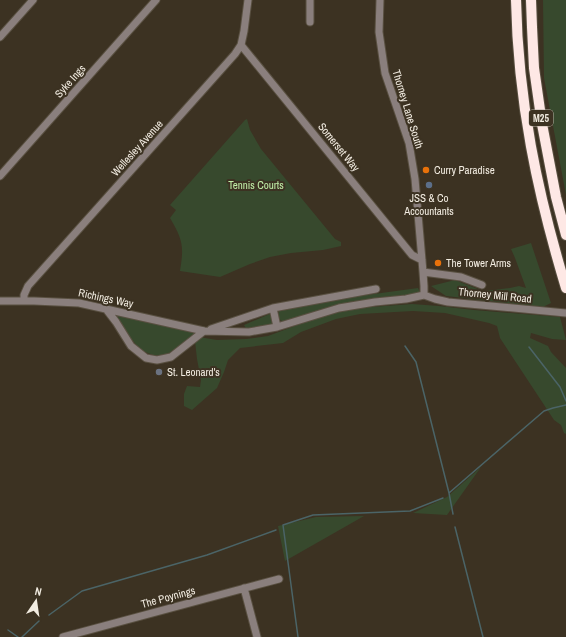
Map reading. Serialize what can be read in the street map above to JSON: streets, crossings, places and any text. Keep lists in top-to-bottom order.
{
  "streets": {
    "highway": ["M25"],
    "street": [
      "Syke Ings",
      "Thorney Lane South",
      "Somerset Way",
      "Wellesley Avenue",
      "Thorney Mill Road",
      "Richings Way",
      "The Poynings"
    ]
  },
  "crossings": [
    ["Thorney Lane South", "Somerset Way"],
    ["Thorney Lane South", "Thorney Mill Road"],
    ["Thorney Lane South", "Richings Way"],
    ["Somerset Way", "Wellesley Avenue"],
    ["Wellesley Avenue", "Richings Way"],
    ["Thorney Mill Road", "Richings Way"]
  ],
  "parks": ["Tennis Courts"],
  "places": [
    "Curry Paradise",
    "JSS & Co Accountants",
    "The Tower Arms",
    "St. Leonard's"
  ],
  "north": "top"
}
